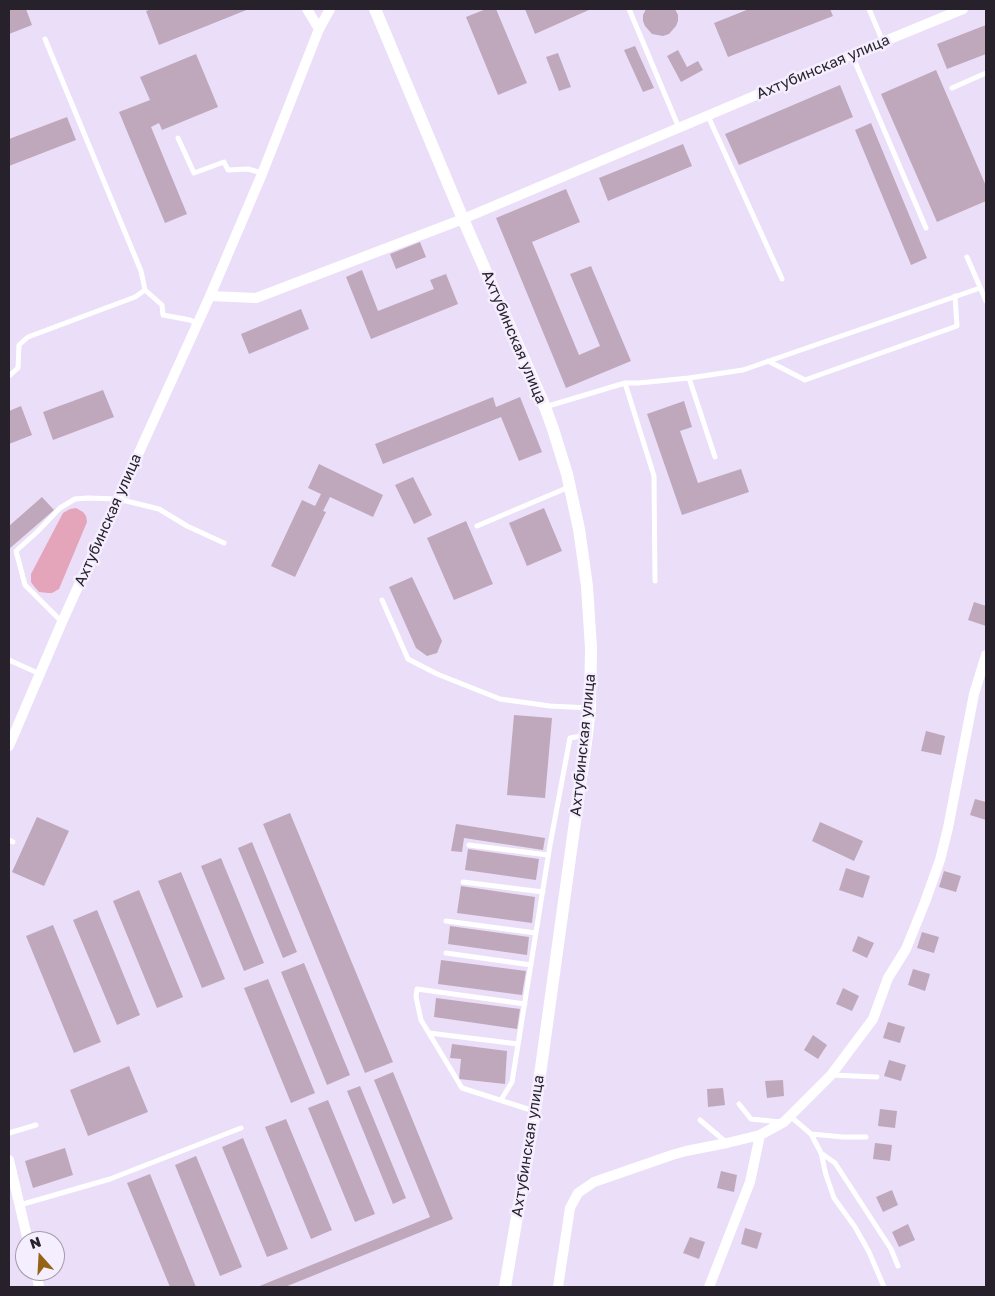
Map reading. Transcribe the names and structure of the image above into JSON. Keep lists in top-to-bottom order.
{
  "streets": {
    "street": ["Ахтубинская улица"]
  },
  "north": "top"
}
